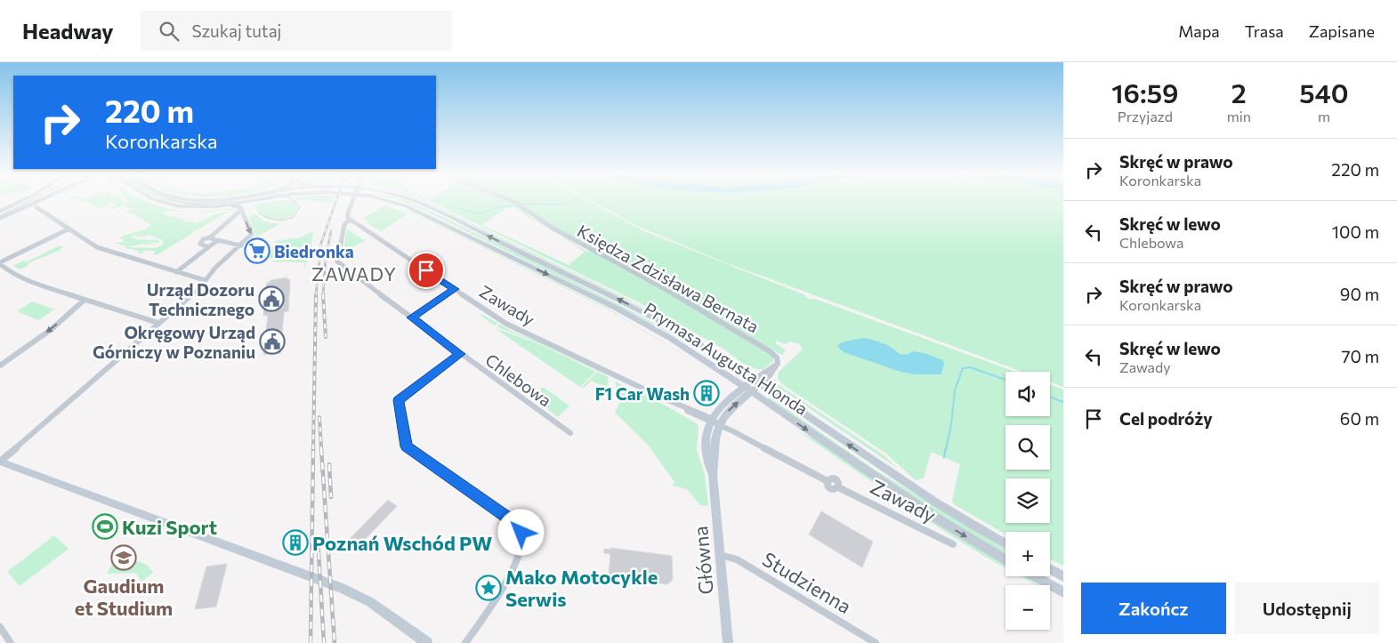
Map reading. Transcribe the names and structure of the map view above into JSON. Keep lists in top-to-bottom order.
{
  "streets": {
    "main road": ["Prymasa Augusta Hlonda", "Główna"],
    "street": [
      "Księdza Zdzisława Bernata",
      "Zawady",
      "Chlebowa",
      "Studzienna"
    ]
  },
  "crossings": [
    ["Księdza Zdzisława Bernata", "Prymasa Augusta Hlonda"],
    ["Księdza Zdzisława Bernata", "Główna"],
    ["Zawady", "Chlebowa"],
    ["Zawady", "Główna"],
    ["Prymasa Augusta Hlonda", "Główna"],
    ["Główna", "Studzienna"]
  ],
  "districts": ["ZAWADY"],
  "places": {
    "supermarket": ["Biedronka"],
    "public building": ["Urząd Dozoru Technicznego", "Okręgowy Urząd Górniczy w Poznaniu"],
    "building": ["F1 Car Wash", "Poznań Wschód PW"],
    "sports": ["Kuzi Sport"],
    "school or university": ["Gaudium et Studium"],
    "place": ["Mako Motocykle Serwis"]
  },
  "page": {
    "header": "Headway",
    "search": "Szukaj tutaj",
    "nav": ["Mapa", "Trasa", "Zapisane"],
    "eta": [
      "16:59",
      "Przyjazd",
      "2",
      "min",
      "540",
      "m"
    ],
    "turn": ["220 m", "Koronkarska"],
    "list": [
      {
        "name": "Skręć w prawo",
        "note": "Koronkarska",
        "value": "220 m"
      },
      {
        "name": "Skręć w lewo",
        "note": "Chlebowa",
        "value": "100 m"
      },
      {
        "name": "Skręć w prawo",
        "note": "Koronkarska",
        "value": "90 m"
      },
      {
        "name": "Skręć w lewo",
        "note": "Zawady",
        "value": "70 m"
      },
      {
        "name": "Cel podróży",
        "value": "60 m"
      }
    ],
    "map_buttons": ["+", "−"],
    "buttons": ["Zakończ", "Udostępnij"]
  }
}
